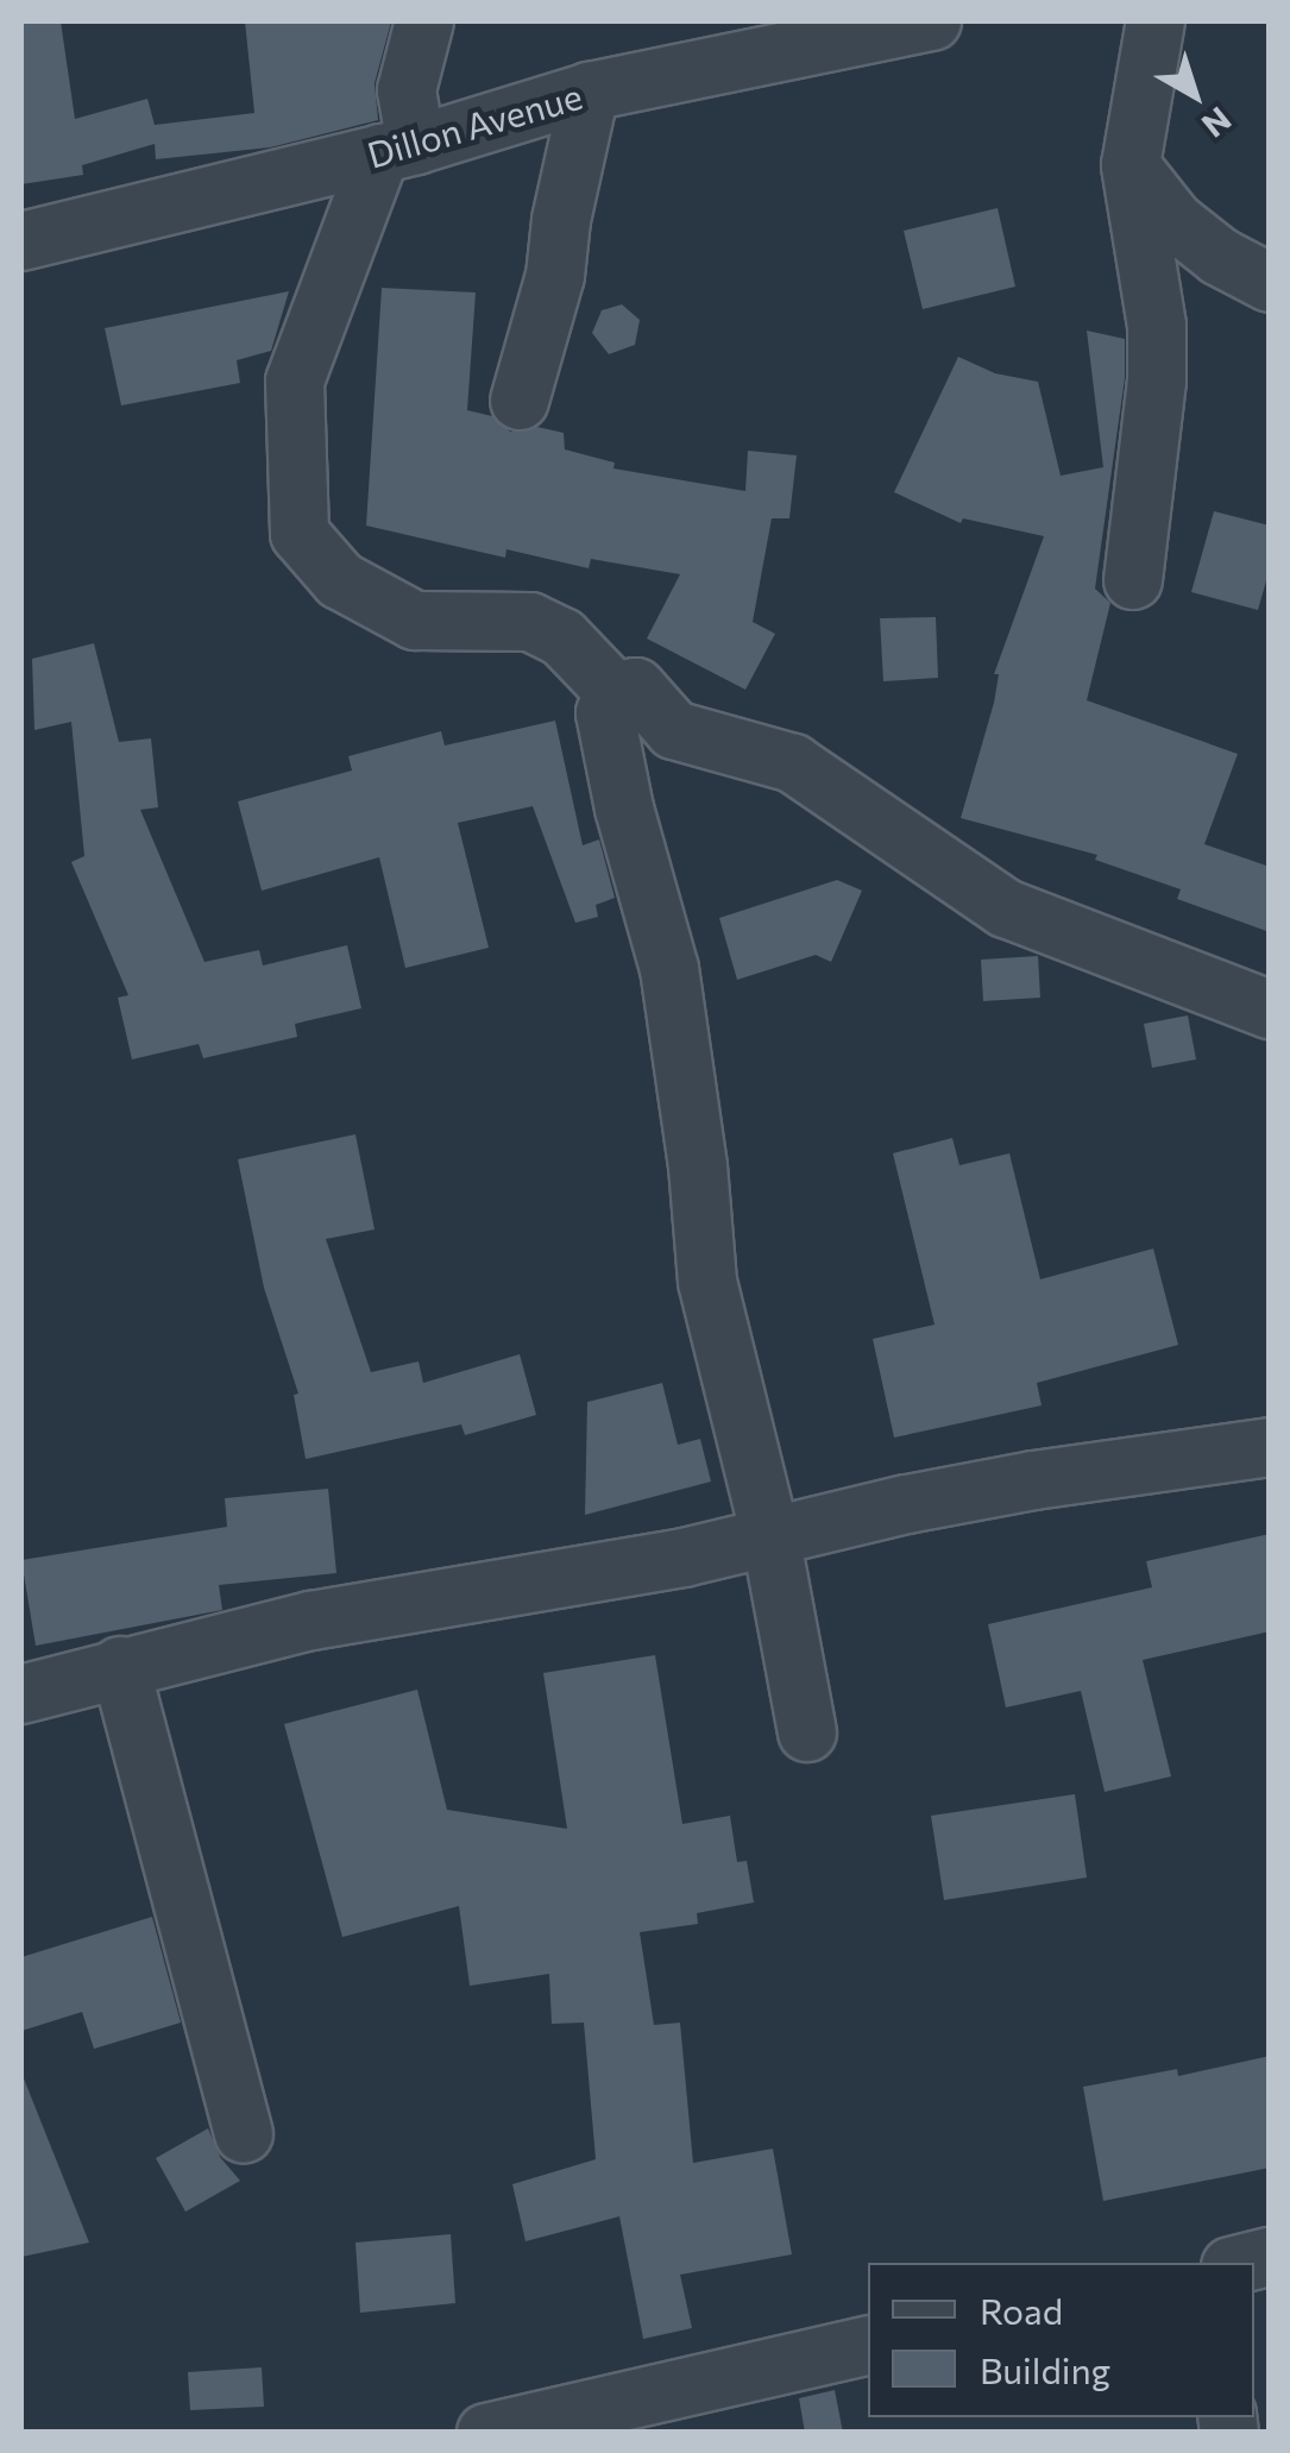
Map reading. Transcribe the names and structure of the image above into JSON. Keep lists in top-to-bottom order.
{
  "streets": {
    "street": ["Dillon Avenue"]
  },
  "legend": ["Road", "Building"],
  "north": "bottom right"
}
